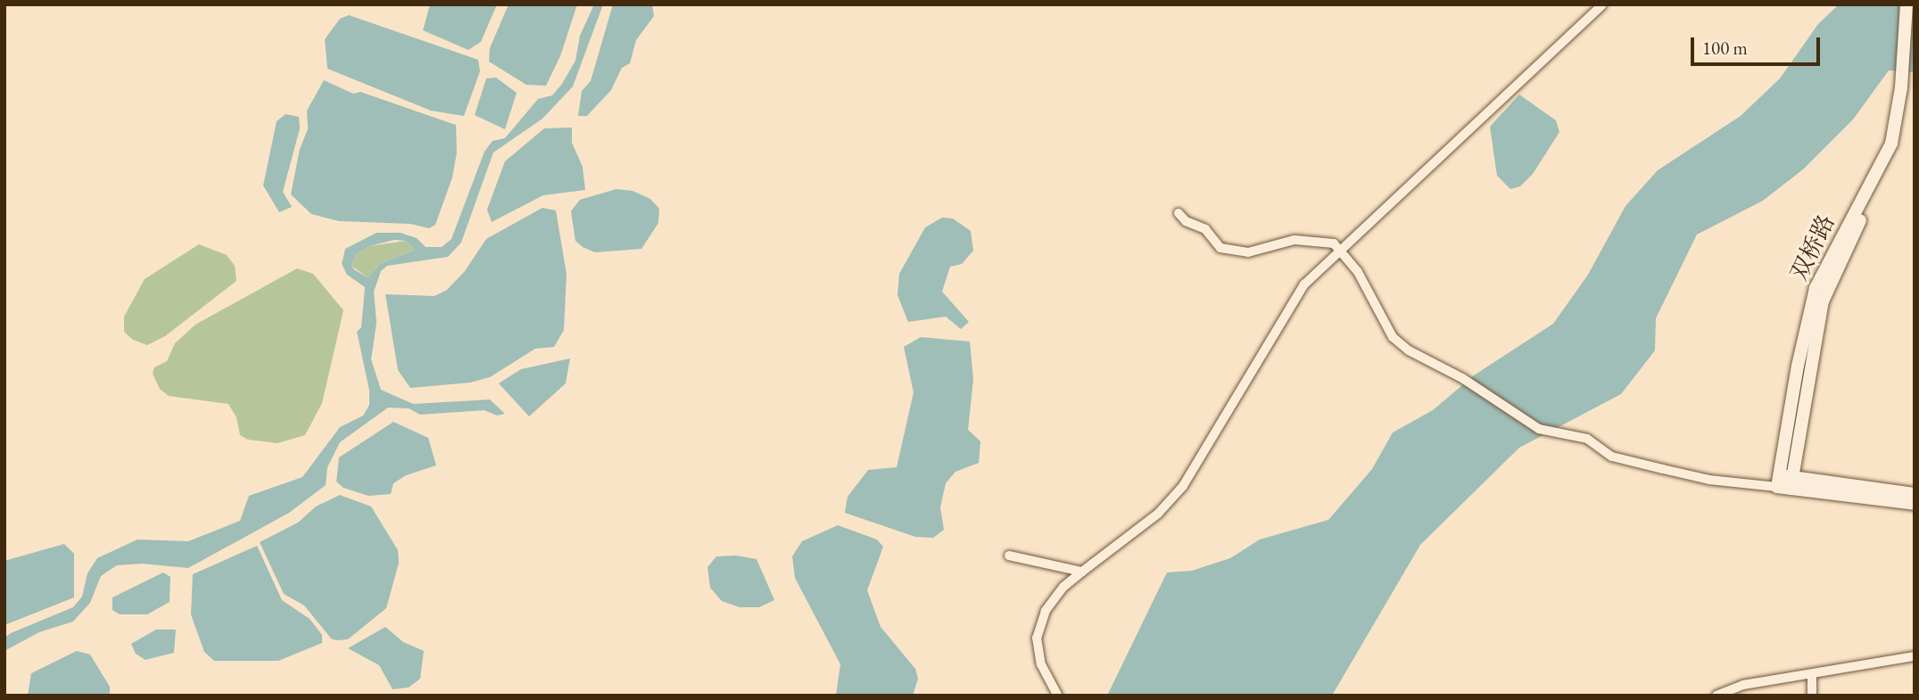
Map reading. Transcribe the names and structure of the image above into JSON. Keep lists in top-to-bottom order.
{
  "scale_bar": "100 m"
}
